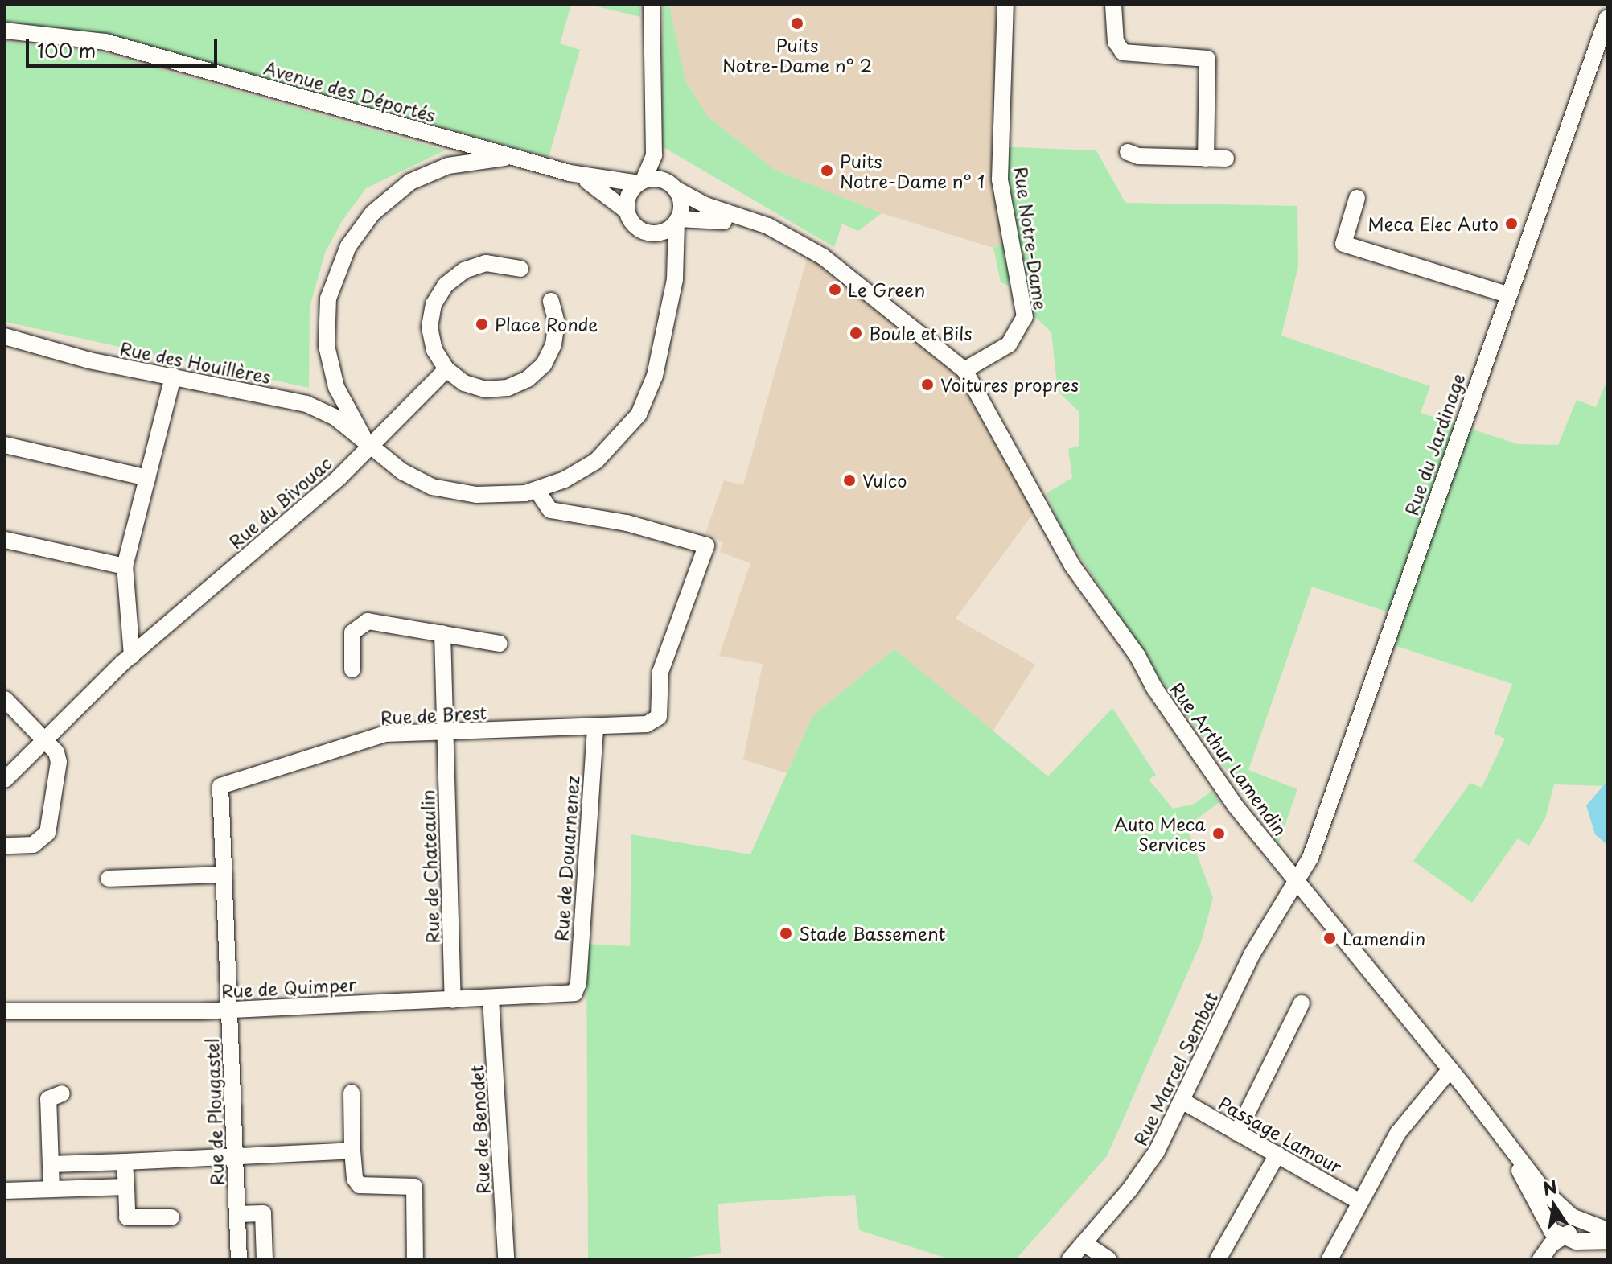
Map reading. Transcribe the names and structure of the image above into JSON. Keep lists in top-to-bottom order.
{
  "streets": {
    "street": [
      "Avenue des Déportés",
      "Rue Notre-Dame",
      "Rue des Houillères",
      "Rue du Jardinage",
      "Rue du Bivouac",
      "Rue de Brest",
      "Rue Arthur Lamendin",
      "Rue de Douarnenez",
      "Rue de Chateaulin",
      "Rue de Quimper",
      "Rue Marcel Sembat",
      "Rue de Plougastel",
      "Rue de Benodet",
      "Passage Lamour"
    ]
  },
  "crossings": [
    ["Avenue des Déportés", "Rue des Houillères"],
    ["Rue Notre-Dame", "Rue Arthur Lamendin"],
    ["Rue des Houillères", "Rue du Bivouac"],
    ["Rue des Houillères", "Rue de Brest"],
    ["Rue du Jardinage", "Rue Arthur Lamendin"],
    ["Rue du Jardinage", "Rue Marcel Sembat"],
    ["Rue de Brest", "Rue de Douarnenez"],
    ["Rue de Brest", "Rue de Chateaulin"],
    ["Rue de Brest", "Rue de Plougastel"],
    ["Rue Arthur Lamendin", "Rue Marcel Sembat"],
    ["Rue de Douarnenez", "Rue de Quimper"],
    ["Rue de Chateaulin", "Rue de Quimper"],
    ["Rue de Quimper", "Rue de Plougastel"],
    ["Rue de Quimper", "Rue de Benodet"],
    ["Rue Marcel Sembat", "Passage Lamour"]
  ],
  "places": [
    "Puits Notre-Dame n° 2",
    "Puits Notre-Dame n° 1",
    "Meca Elec Auto",
    "Le Green",
    "Place Ronde",
    "Boule et Bils",
    "Voitures propres",
    "Vulco",
    "Auto Meca Services",
    "Stade Bassement",
    "Lamendin"
  ],
  "scale_bar": "100 m",
  "north": "top"
}
